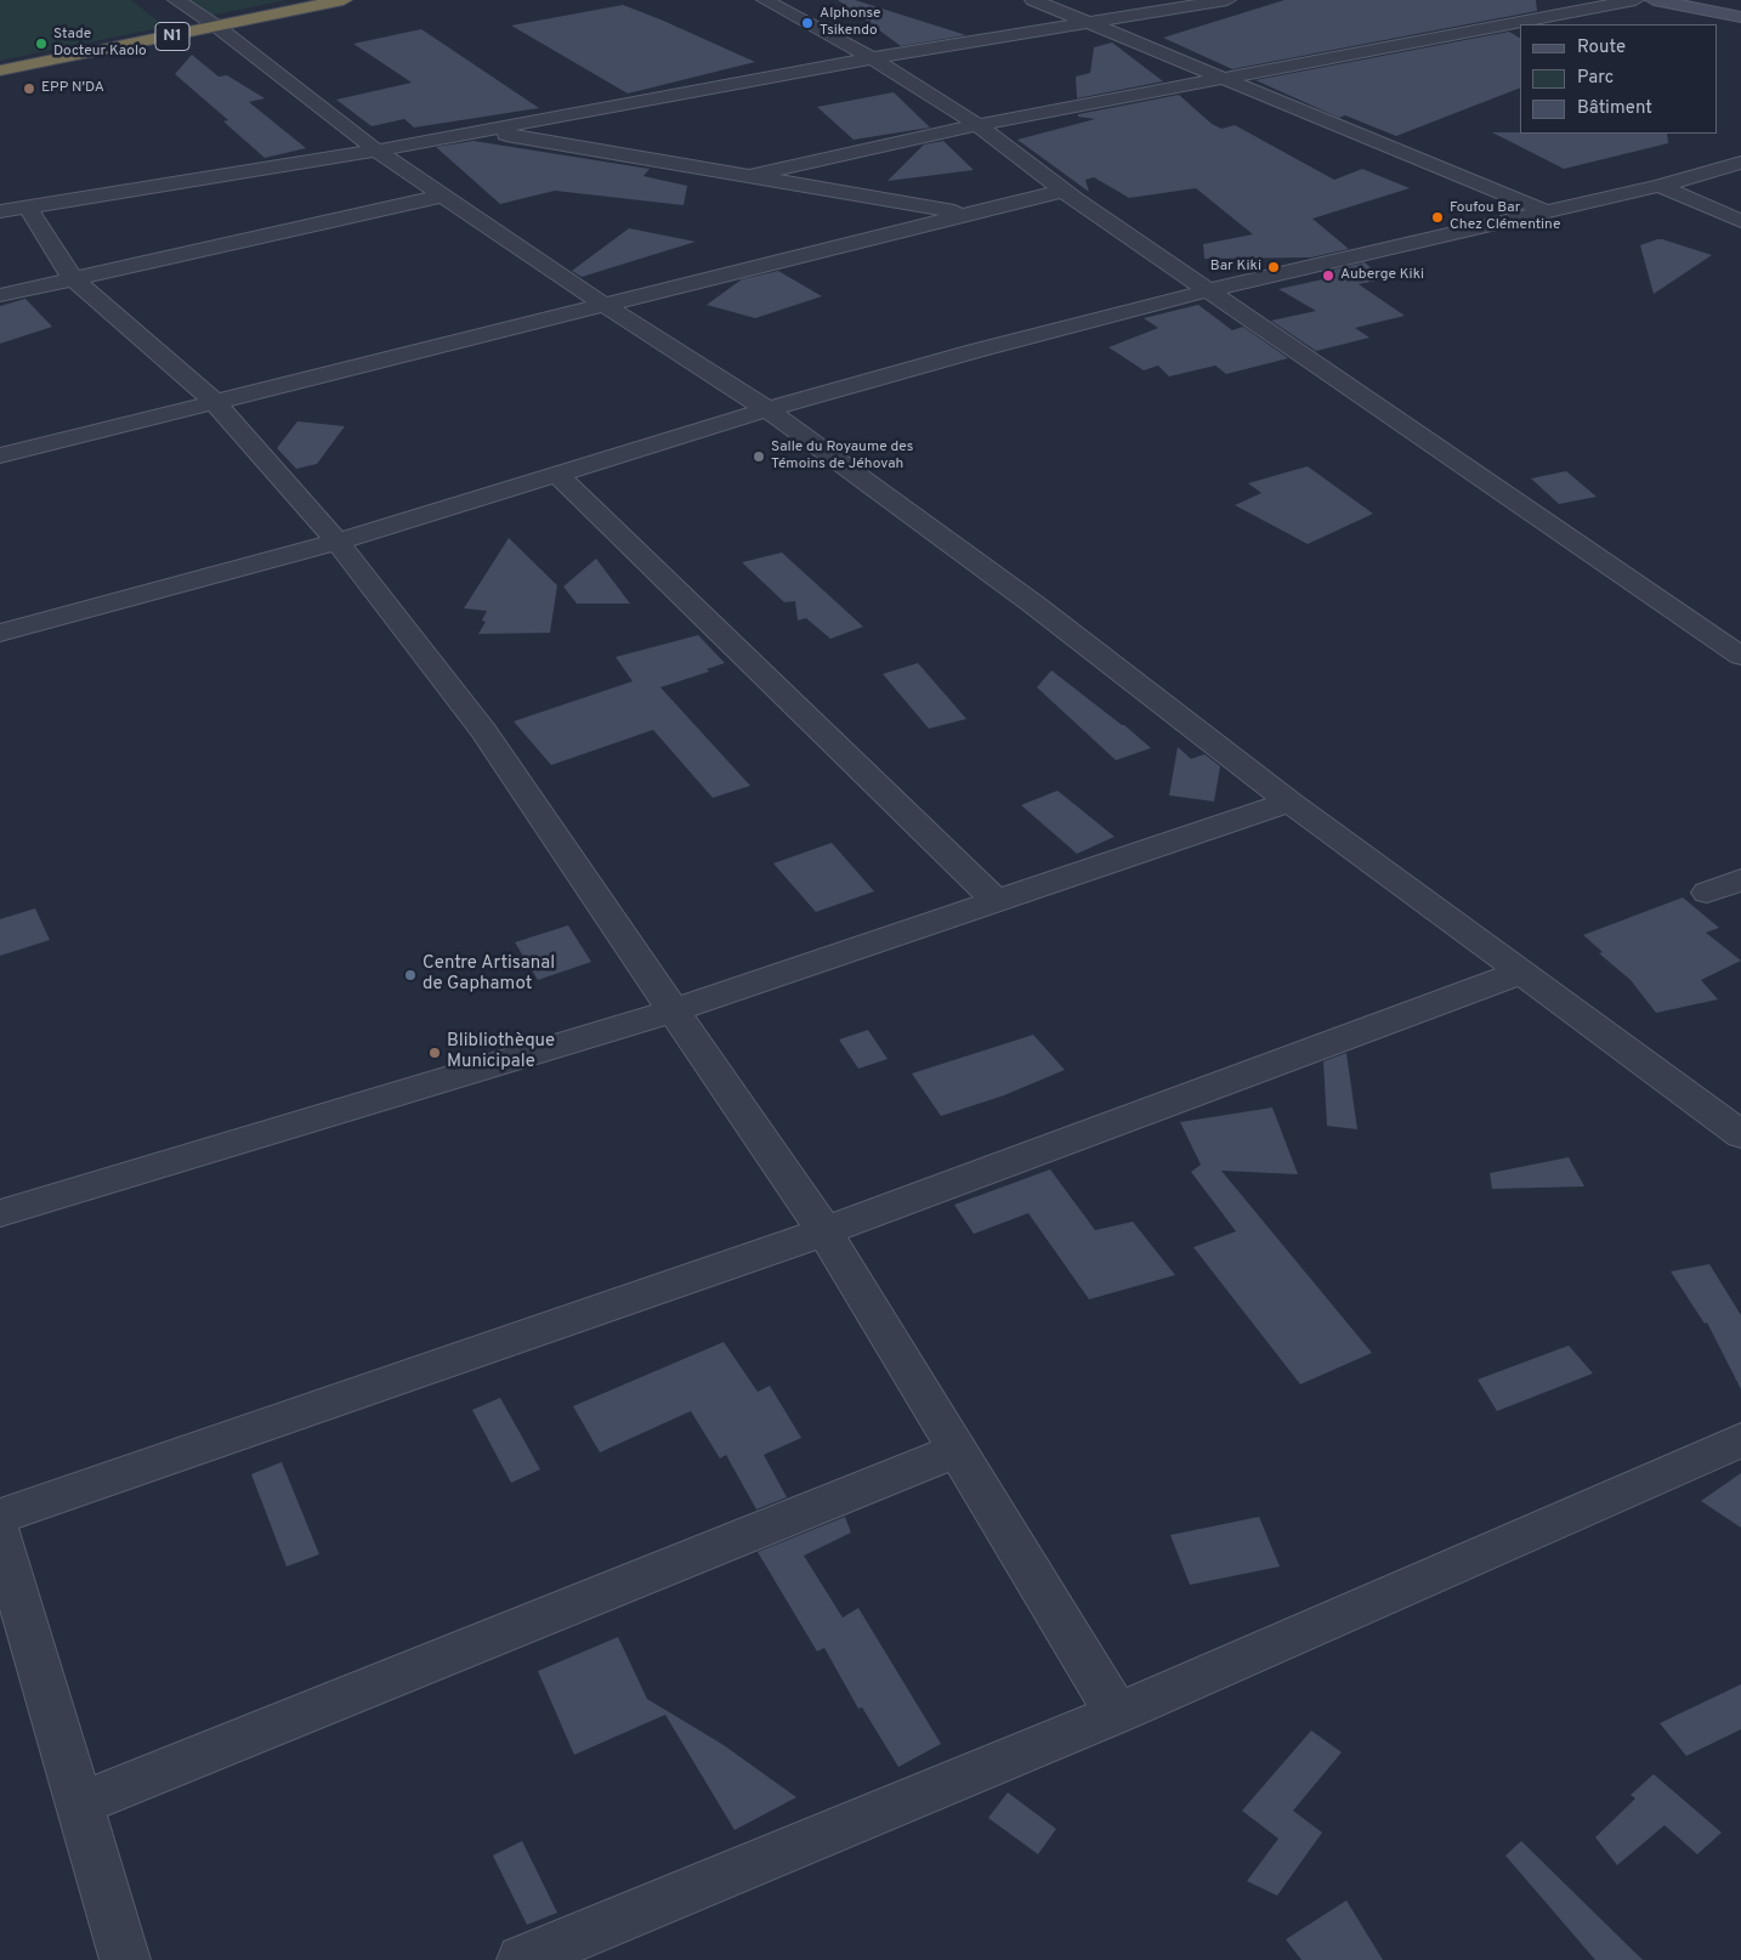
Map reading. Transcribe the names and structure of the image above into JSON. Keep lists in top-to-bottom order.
{
  "streets": {
    "highway": ["N1"]
  },
  "places": [
    "Alphonse Tsikendo",
    "Stade Docteur Kaolo",
    "EPP N'DA",
    "Foufou Bar Chez Clémentine",
    "Bar Kiki",
    "Auberge Kiki",
    "Salle du Royaume des Témoins de Jéhovah",
    "Centre Artisanal de Gaphamot",
    "Blibliothèque Municipale"
  ],
  "legend": ["Route", "Parc", "Bâtiment"]
}
